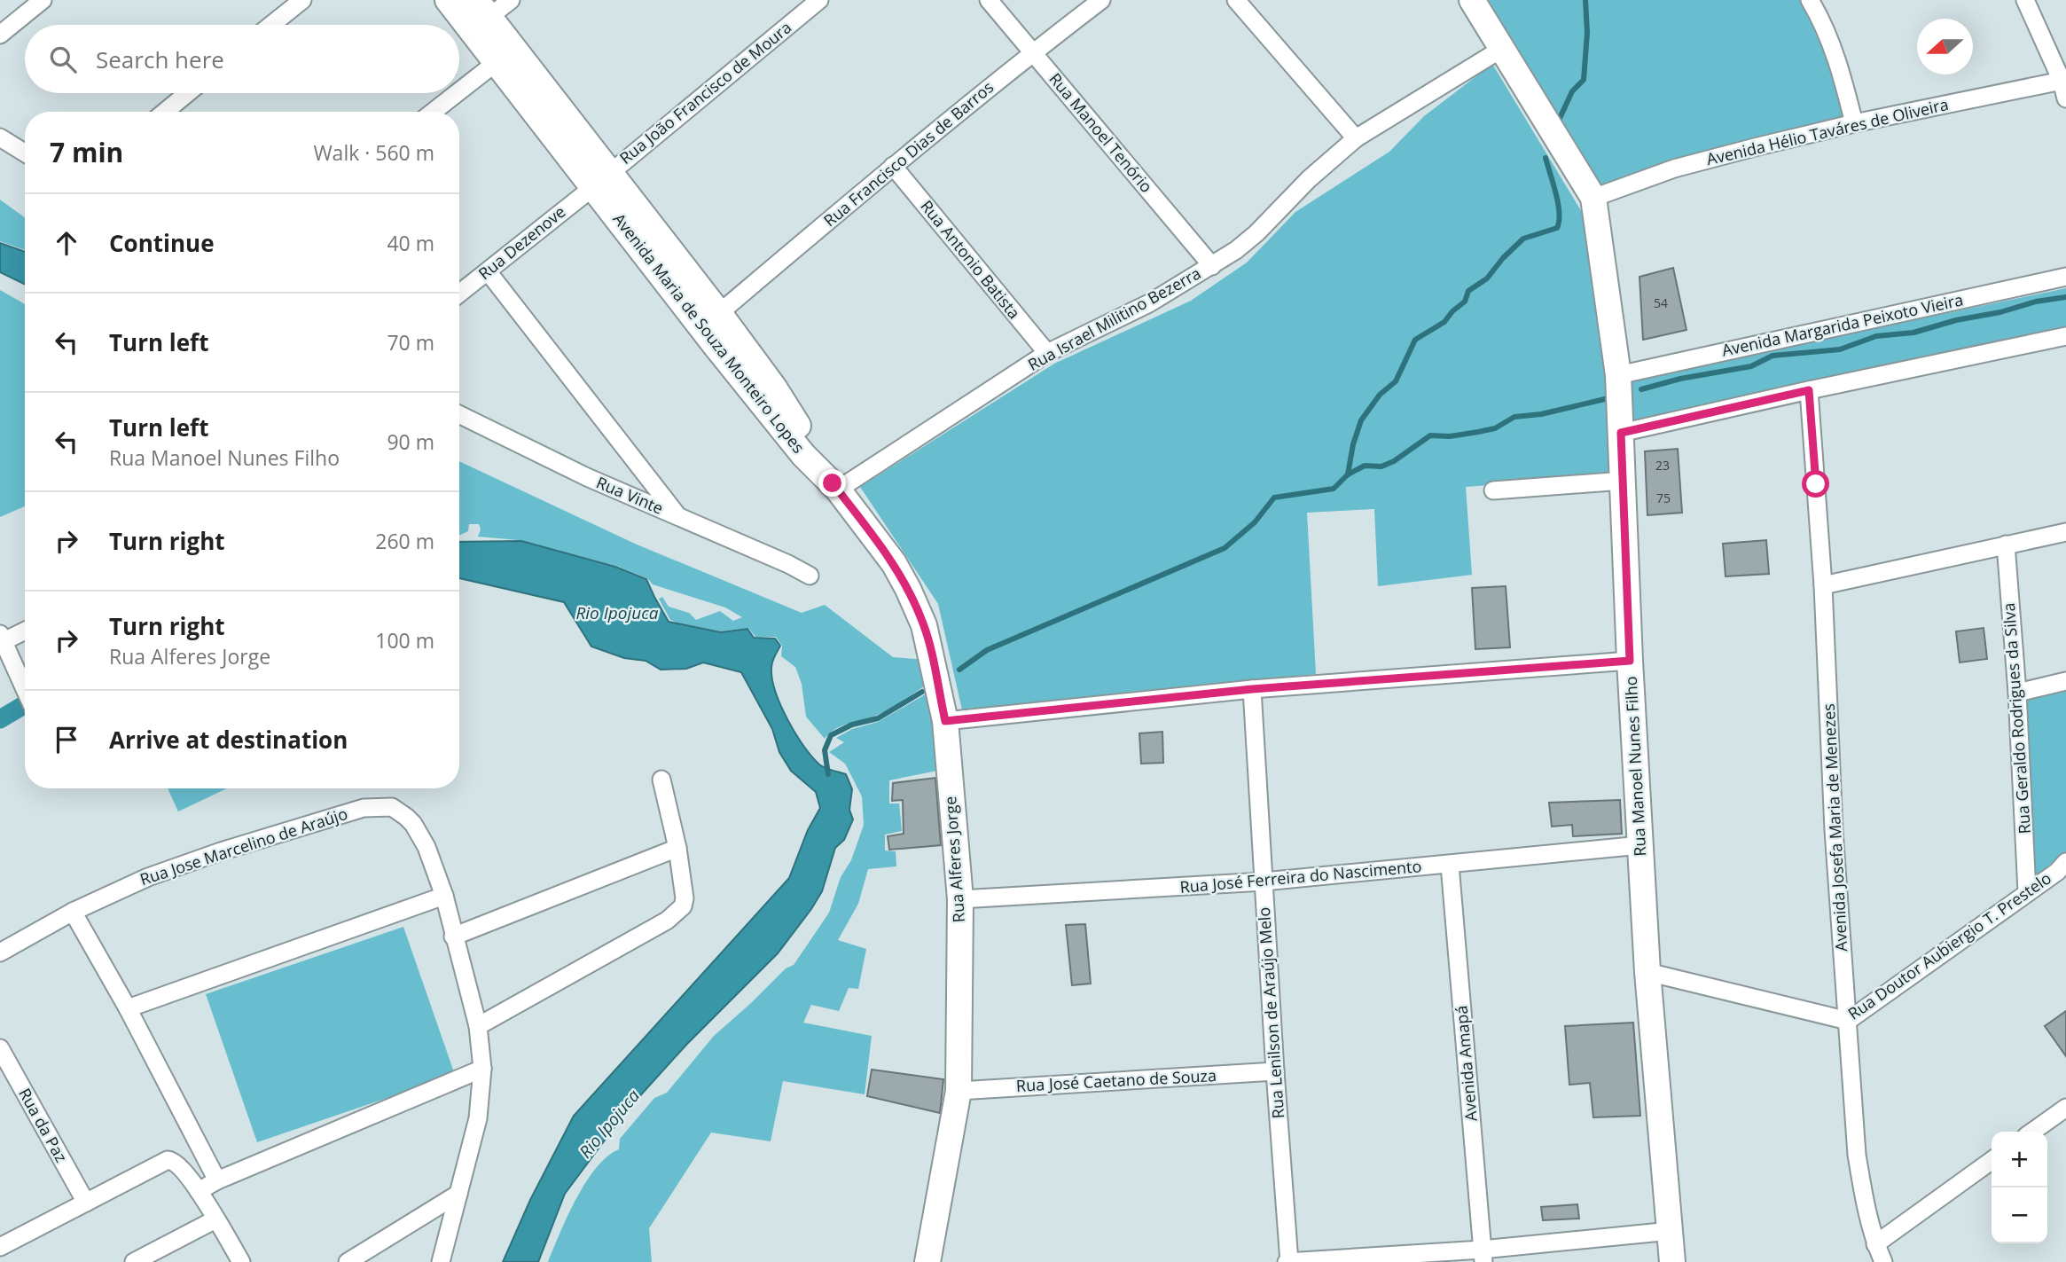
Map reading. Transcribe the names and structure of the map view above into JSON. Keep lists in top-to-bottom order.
{
  "streets": {
    "street": [
      "Rua João Francisco de Moura",
      "Avenida Hélio Taváres de Oliveira",
      "Rua Manoel Tenório",
      "Rua Francisco Dias de Barros",
      "Rua Dezenove",
      "Rua Antonio Batista",
      "Rua Israel Militino Bezerra",
      "Avenida Margarida Peixoto Vieira",
      "Avenida Maria de Souza Monteiro Lopes",
      "Rua Vinte",
      "Rua Geraldo Rodrigues da Silva",
      "Rua Manoel Nunes Filho",
      "Avenida Josefa Maria de Menezes",
      "Rua Jose Marcelino de Araújo",
      "Rua Alferes Jorge",
      "Rua José Ferreira do Nascimento",
      "Rua Doutor Aubiergio T. Prestelo",
      "Rua Lenilson de Araújo Melo",
      "Avenida Amapá",
      "Rua José Caetano de Souza",
      "Rua da Paz"
    ]
  },
  "crossings": [
    ["Rua João Francisco de Moura", "Rua Dezenove"],
    ["Rua João Francisco de Moura", "Avenida Maria de Souza Monteiro Lopes"],
    ["Avenida Hélio Taváres de Oliveira", "Rua Manoel Nunes Filho"],
    ["Rua Manoel Tenório", "Rua Francisco Dias de Barros"],
    ["Rua Manoel Tenório", "Rua Israel Militino Bezerra"],
    ["Rua Francisco Dias de Barros", "Rua Antonio Batista"],
    ["Rua Francisco Dias de Barros", "Avenida Maria de Souza Monteiro Lopes"],
    ["Rua Dezenove", "Avenida Maria de Souza Monteiro Lopes"],
    ["Rua Antonio Batista", "Rua Israel Militino Bezerra"],
    ["Rua Israel Militino Bezerra", "Avenida Maria de Souza Monteiro Lopes"],
    ["Rua Israel Militino Bezerra", "Rua Alferes Jorge"],
    ["Avenida Margarida Peixoto Vieira", "Rua Manoel Nunes Filho"],
    ["Avenida Maria de Souza Monteiro Lopes", "Rua Alferes Jorge"],
    ["Rua Geraldo Rodrigues da Silva", "Rua Doutor Aubiergio T. Prestelo"],
    ["Rua Manoel Nunes Filho", "Rua José Ferreira do Nascimento"],
    ["Rua Manoel Nunes Filho", "Rua Doutor Aubiergio T. Prestelo"],
    ["Avenida Josefa Maria de Menezes", "Rua Doutor Aubiergio T. Prestelo"],
    ["Rua Alferes Jorge", "Rua José Ferreira do Nascimento"],
    ["Rua Alferes Jorge", "Rua José Caetano de Souza"],
    ["Rua José Ferreira do Nascimento", "Rua Lenilson de Araújo Melo"],
    ["Rua José Ferreira do Nascimento", "Avenida Amapá"],
    ["Rua Lenilson de Araújo Melo", "Rua José Caetano de Souza"]
  ],
  "water": ["Rio Ipojuca"],
  "house_numbers": ["54", "23", "75"],
  "north": "left",
  "page": {
    "search": "Search here",
    "heading": ["7 min", "Walk · 560 m"],
    "list": [
      ["Continue", "40 m"],
      ["Turn left", "70 m"],
      ["Turn left", "Rua Manoel Nunes Filho", "90 m"],
      ["Turn right", "260 m"],
      ["Turn right", "Rua Alferes Jorge", "100 m"],
      "Arrive at destination"
    ],
    "map_buttons": ["+", "−"]
  }
}
